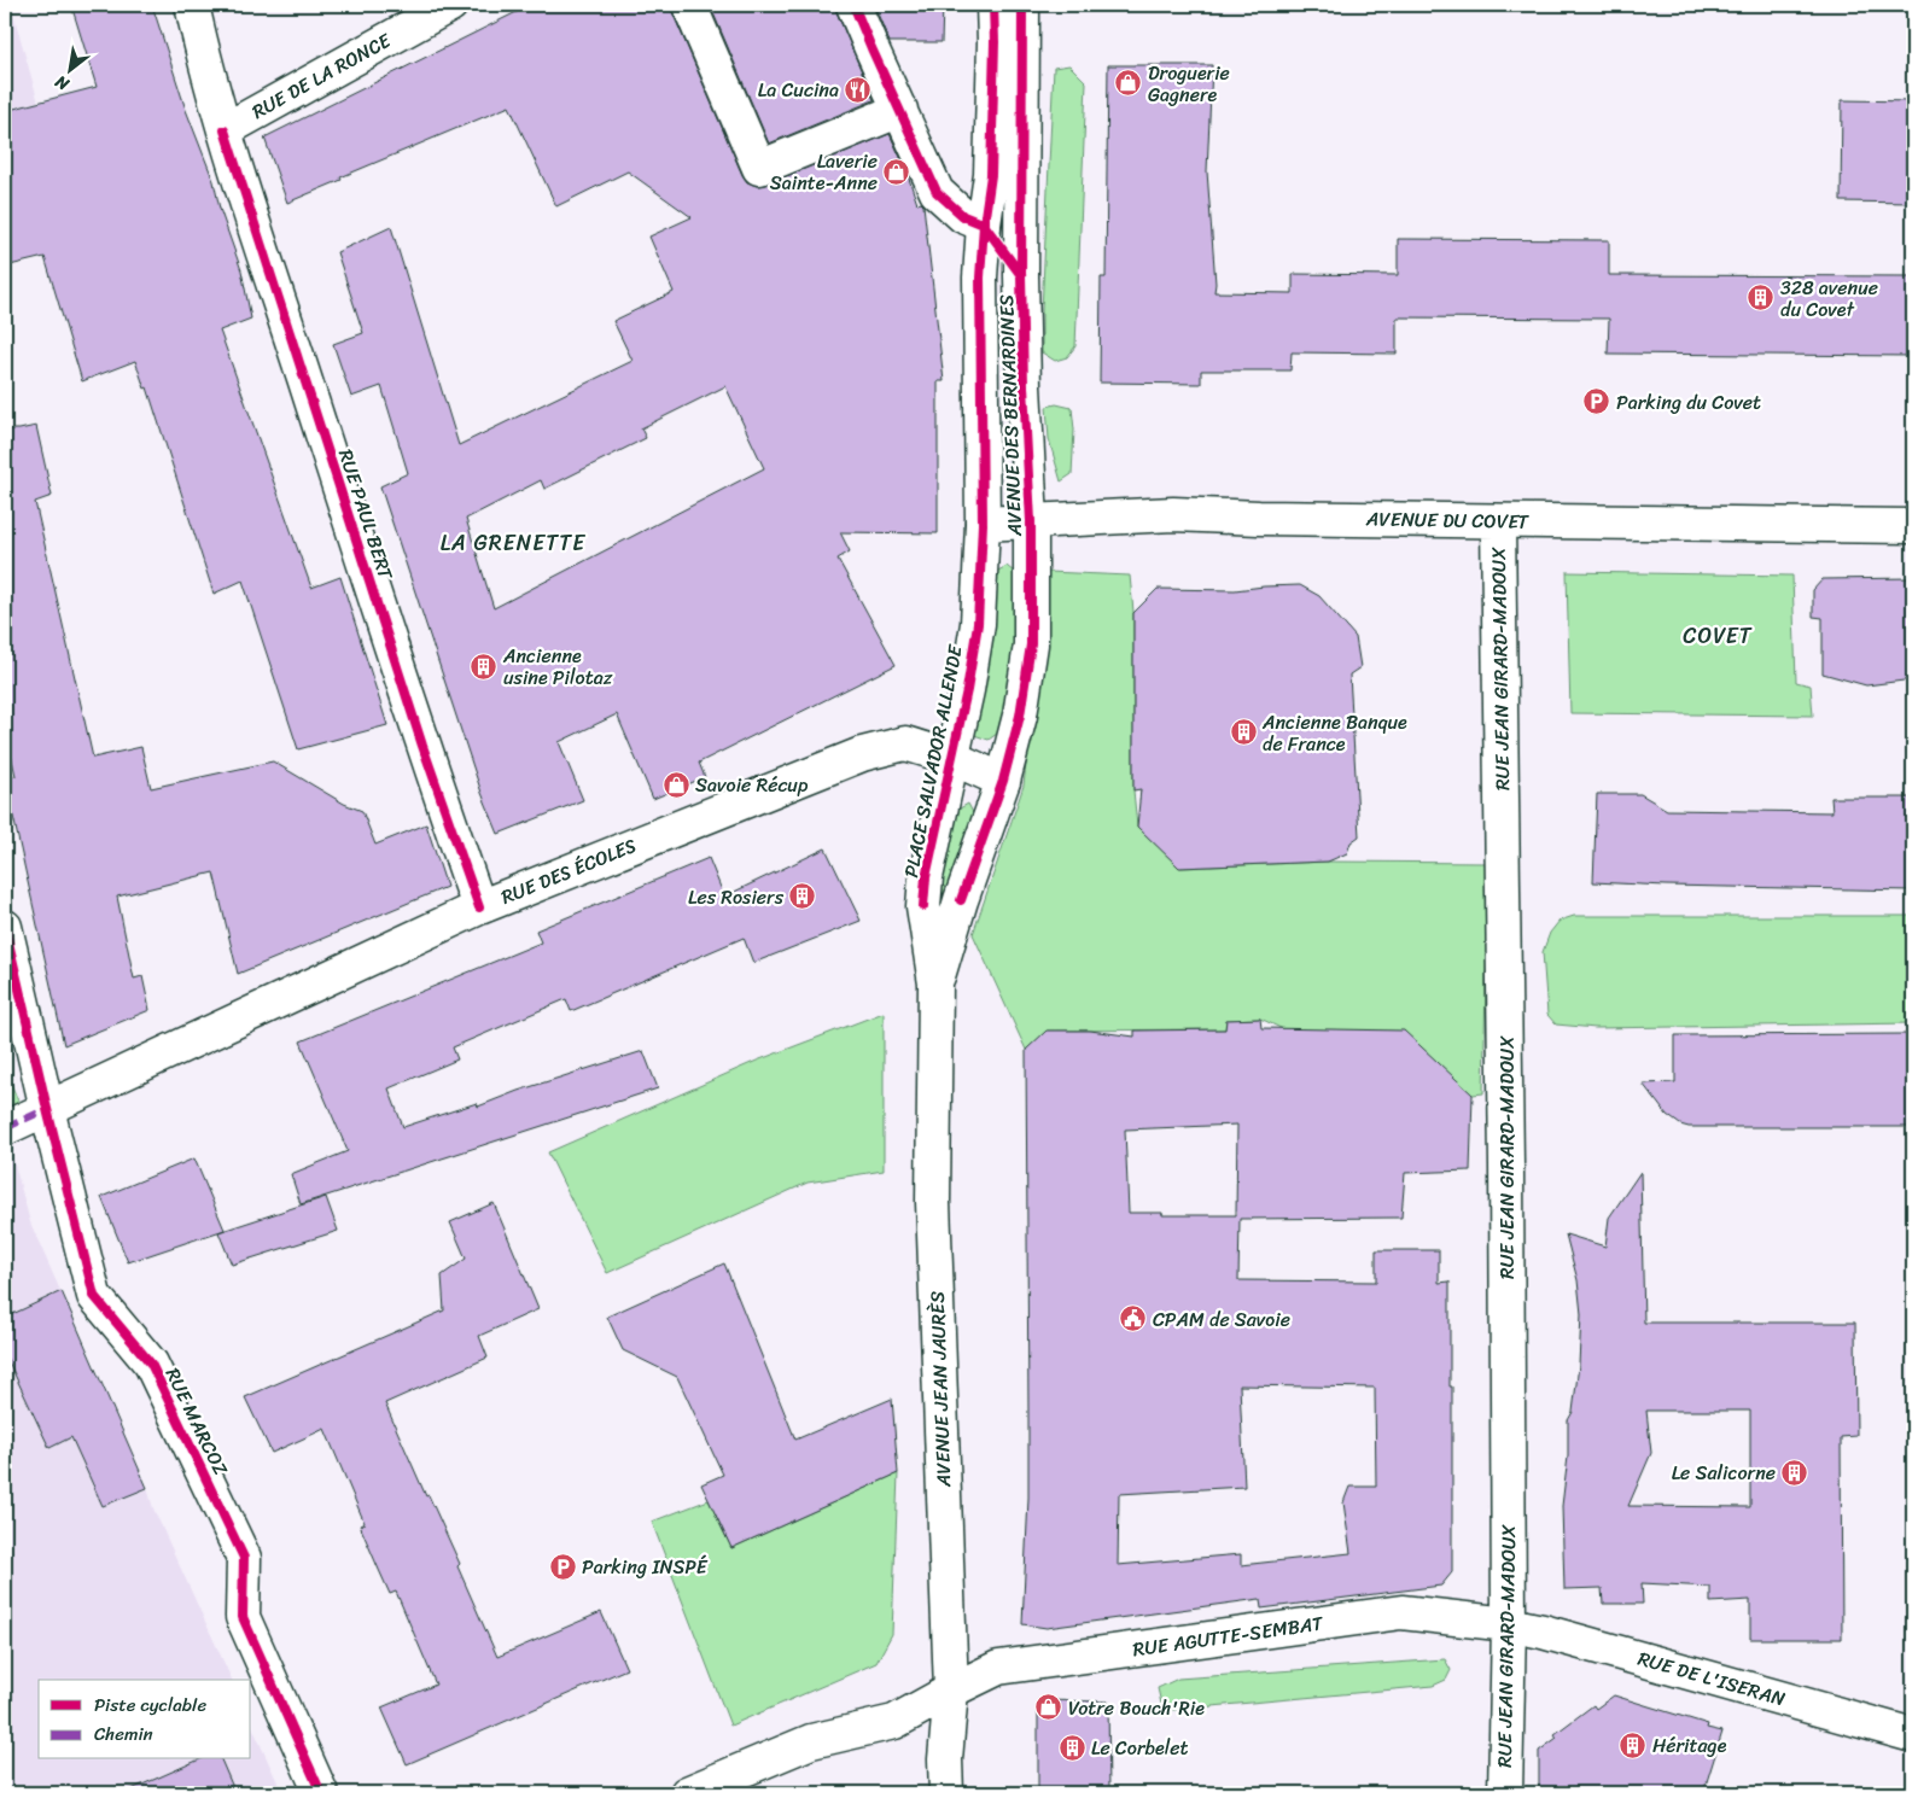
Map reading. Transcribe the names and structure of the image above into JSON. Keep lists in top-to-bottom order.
{
  "streets": {
    "street": [
      "RUE DE LA RONCE",
      "AVENUE DES BERNARDINES",
      "RUE PAUL BERT",
      "AVENUE DU COVET",
      "RUE JEAN GIRARD-MADOUX",
      "PLACE SALVADOR ALLENDE",
      "RUE DES ÉCOLES",
      "AVENUE JEAN JAURÈS",
      "RUE MARCOZ",
      "RUE AGUTTE-SEMBAT",
      "RUE DE L'ISERAN"
    ]
  },
  "crossings": [
    ["RUE DE LA RONCE", "RUE PAUL BERT"],
    ["AVENUE DES BERNARDINES", "AVENUE DU COVET"],
    ["AVENUE DES BERNARDINES", "PLACE SALVADOR ALLENDE"],
    ["AVENUE DES BERNARDINES", "RUE DES ÉCOLES"],
    ["RUE PAUL BERT", "RUE DES ÉCOLES"],
    ["AVENUE DU COVET", "RUE JEAN GIRARD-MADOUX"],
    ["RUE JEAN GIRARD-MADOUX", "RUE AGUTTE-SEMBAT"],
    ["RUE JEAN GIRARD-MADOUX", "RUE DE L'ISERAN"],
    ["PLACE SALVADOR ALLENDE", "RUE DES ÉCOLES"],
    ["PLACE SALVADOR ALLENDE", "AVENUE JEAN JAURÈS"],
    ["RUE DES ÉCOLES", "RUE MARCOZ"],
    ["AVENUE JEAN JAURÈS", "RUE AGUTTE-SEMBAT"],
    ["RUE AGUTTE-SEMBAT", "RUE DE L'ISERAN"]
  ],
  "districts": ["LA GRENETTE", "COVET"],
  "places": {
    "shop": [
      "Droguerie Gagnere",
      "Laverie Sainte-Anne",
      "Savoie Récup",
      "Votre Bouch'Rie"
    ],
    "restaurant": ["La Cucina"],
    "building": [
      "328 avenue du Covet",
      "Ancienne usine Pilotaz",
      "Ancienne Banque de France",
      "Les Rosiers",
      "Le Salicorne",
      "Héritage",
      "Le Corbelet"
    ],
    "parking": ["Parking du Covet", "Parking INSPÉ"],
    "public building": ["CPAM de Savoie"]
  },
  "legend": ["Piste cyclable", "Chemin"],
  "north": "bottom left"
}
